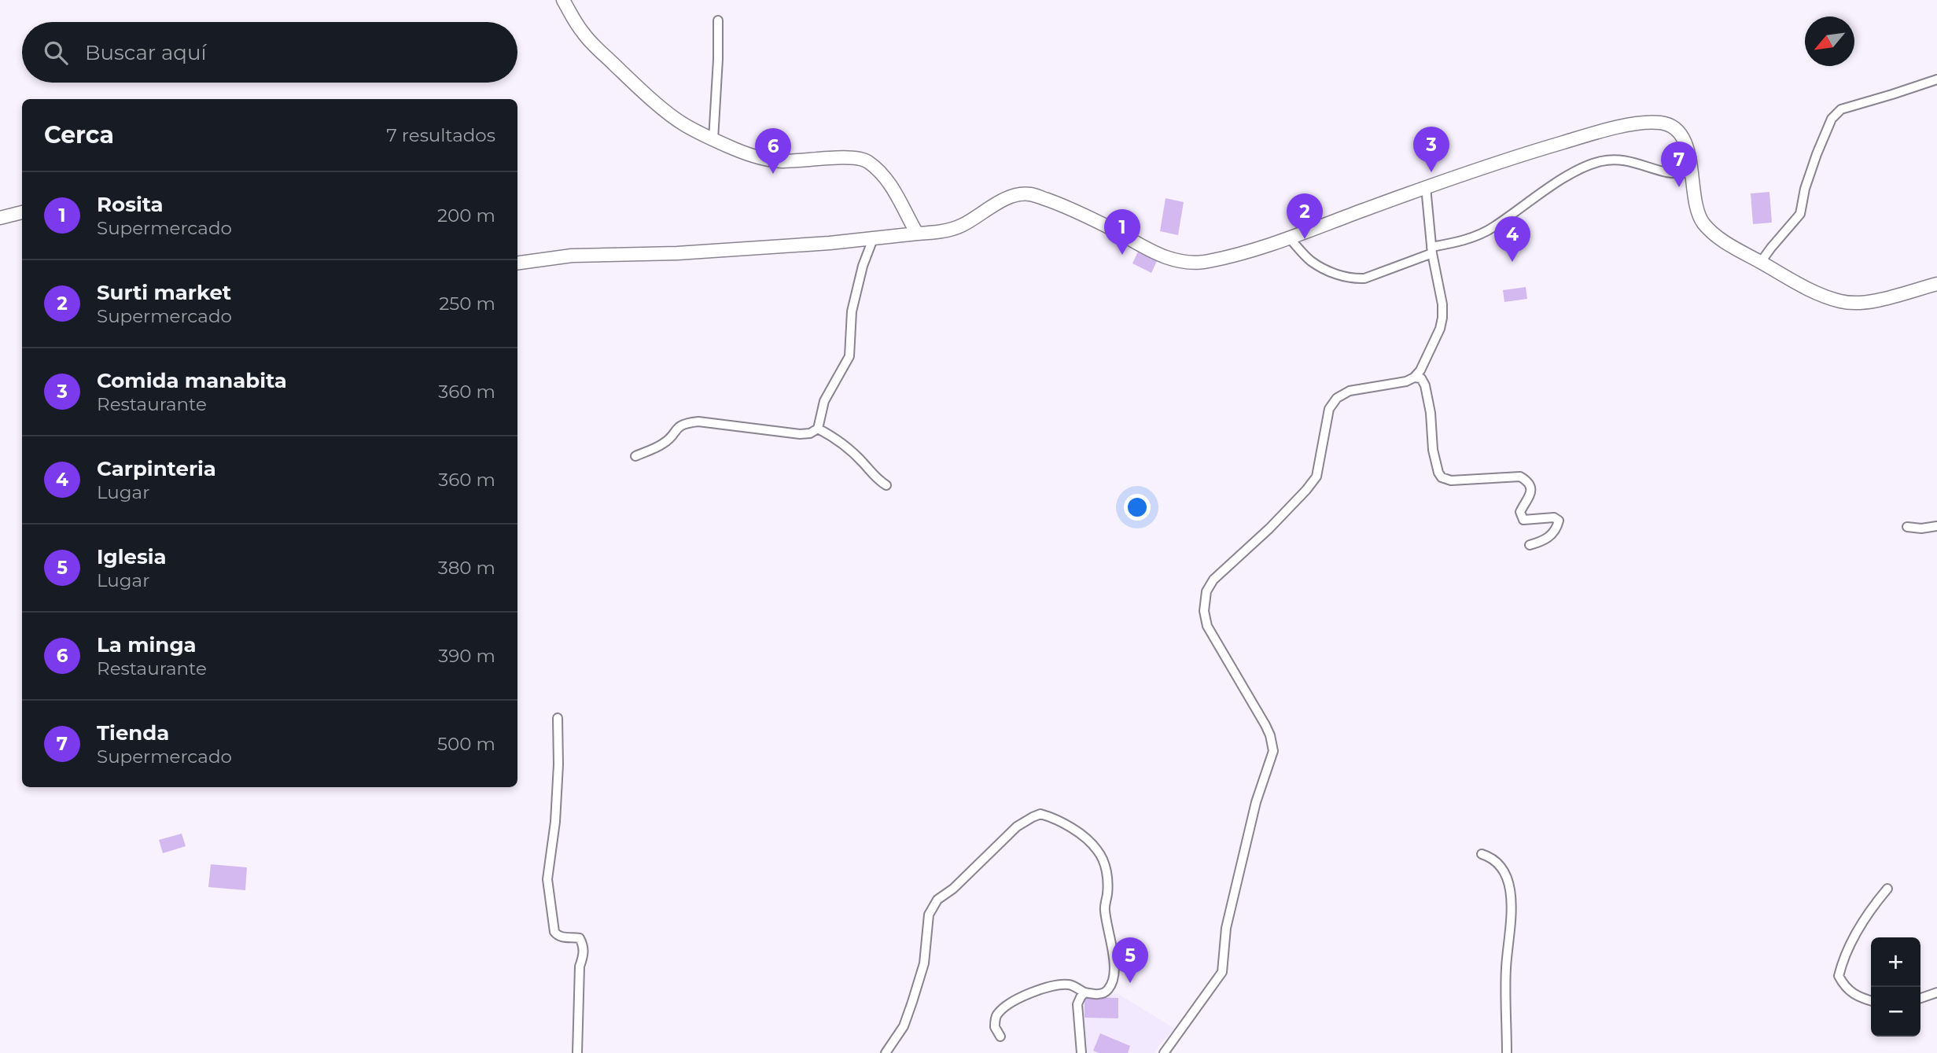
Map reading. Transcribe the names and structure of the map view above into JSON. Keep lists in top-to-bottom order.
{
  "north": "bottom left",
  "page": {
    "search": "Buscar aquí",
    "heading": ["Cerca", "7 resultados"],
    "pins": [
      "3",
      "6",
      "7",
      "2",
      "1",
      "4",
      "5"
    ],
    "list": [
      {
        "mark": "1",
        "name": "Rosita",
        "note": "Supermercado",
        "value": "200 m"
      },
      {
        "mark": "2",
        "name": "Surti market",
        "note": "Supermercado",
        "value": "250 m"
      },
      {
        "mark": "3",
        "name": "Comida manabita",
        "note": "Restaurante",
        "value": "360 m"
      },
      {
        "mark": "4",
        "name": "Carpinteria",
        "note": "Lugar",
        "value": "360 m"
      },
      {
        "mark": "5",
        "name": "Iglesia",
        "note": "Lugar",
        "value": "380 m"
      },
      {
        "mark": "6",
        "name": "La minga",
        "note": "Restaurante",
        "value": "390 m"
      },
      {
        "mark": "7",
        "name": "Tienda",
        "note": "Supermercado",
        "value": "500 m"
      }
    ],
    "map_buttons": ["+", "−"]
  }
}
